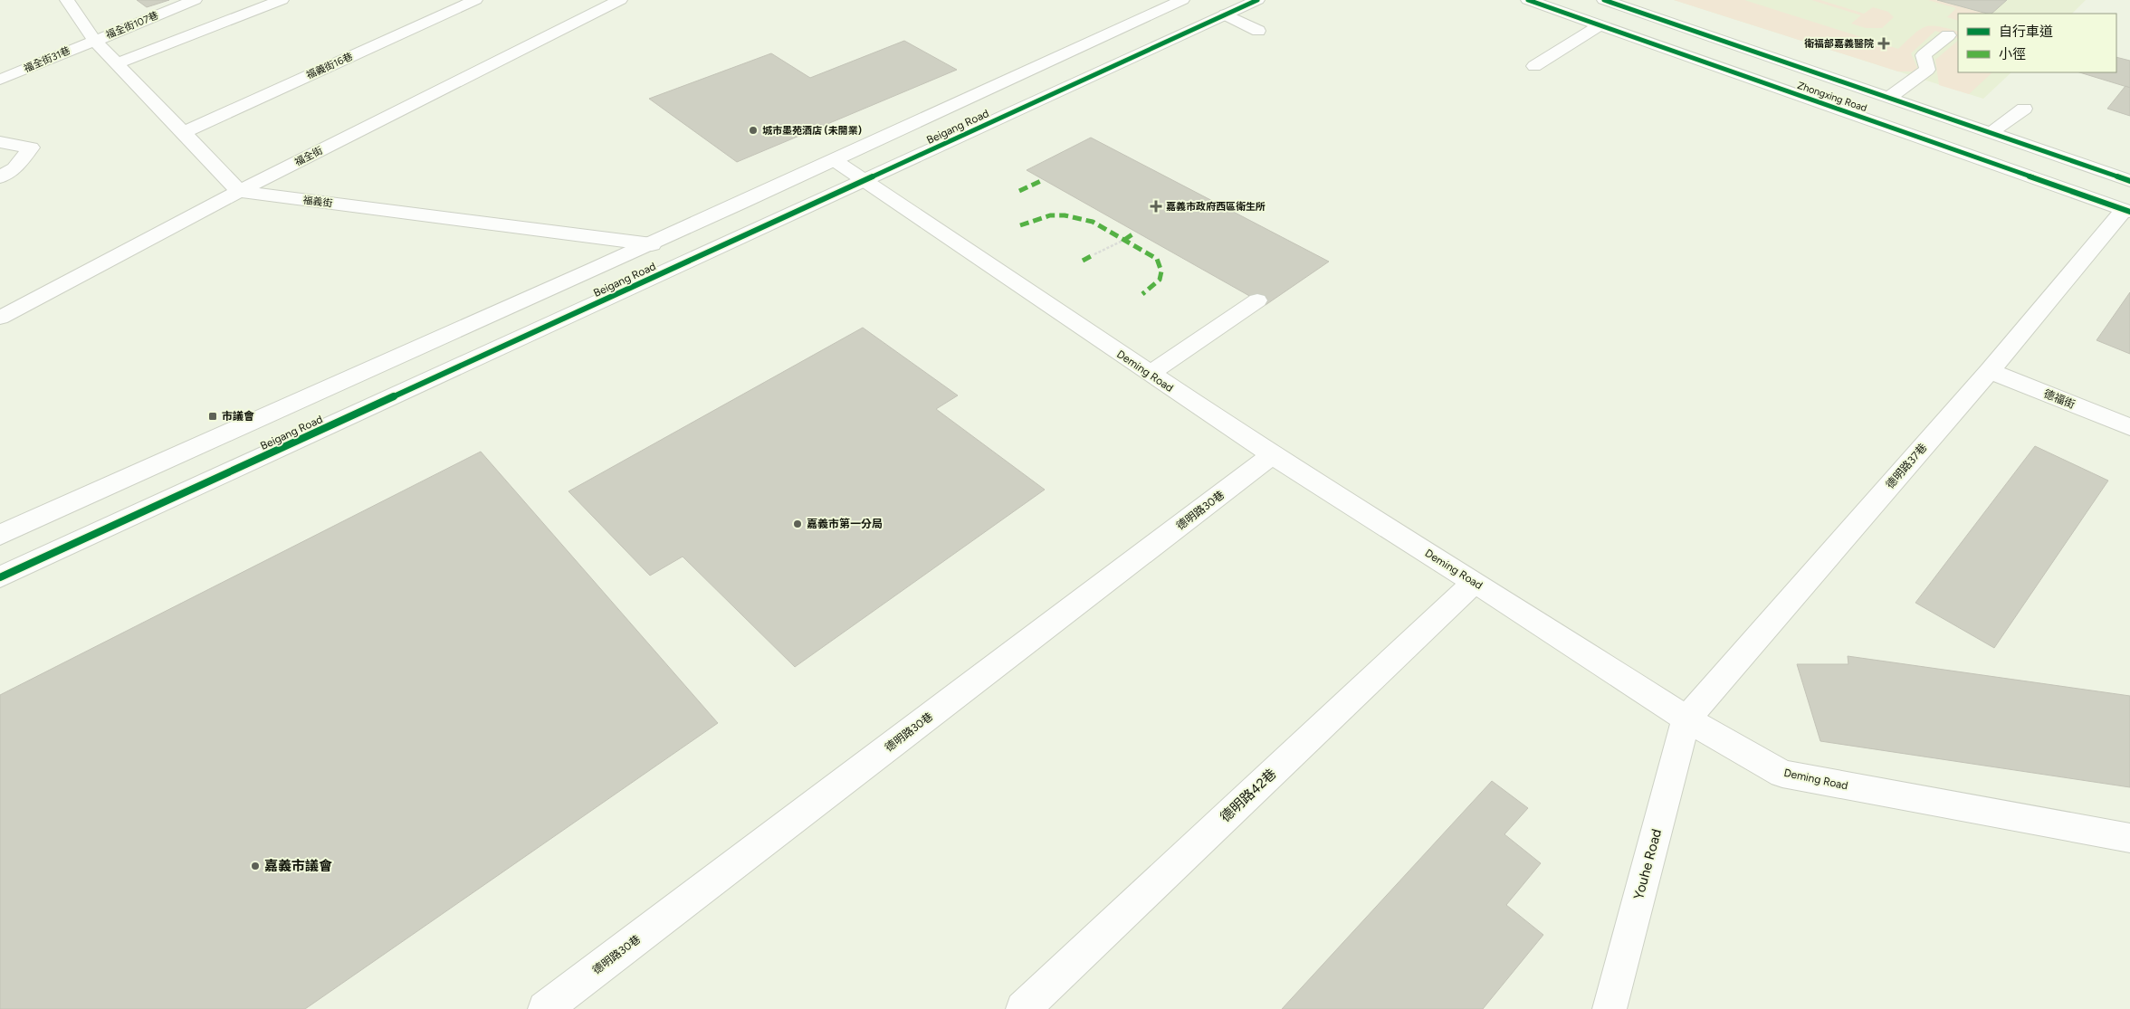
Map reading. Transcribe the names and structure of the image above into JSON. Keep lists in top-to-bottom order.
{
  "streets": {
    "street": [
      "福全街107巷",
      "福全街31巷",
      "福義街16巷",
      "Zhongxing Road",
      "Beigang Road",
      "福全街",
      "福義街",
      "Deming Road",
      "德福街",
      "德明路37巷",
      "德明路30巷",
      "德明路42巷",
      "Youhe Road"
    ]
  },
  "crossings": [
    ["福全街107巷", "福全街31巷"],
    ["Zhongxing Road", "德明路37巷"],
    ["Beigang Road", "福義街"],
    ["Beigang Road", "Deming Road"],
    ["福全街", "福義街"],
    ["Deming Road", "德明路37巷"],
    ["Deming Road", "德明路30巷"],
    ["Deming Road", "德明路42巷"],
    ["Deming Road", "Youhe Road"],
    ["德福街", "德明路37巷"],
    ["德明路37巷", "Youhe Road"]
  ],
  "places": {
    "health": ["衛福部嘉義醫院", "嘉義市政府西區衛生所"],
    "other": ["城市墨苑酒店 (未開業)", "嘉義市第一分局", "嘉義市議會"],
    "transit": ["市議會"]
  },
  "legend": ["自行車道", "小徑"]
}
